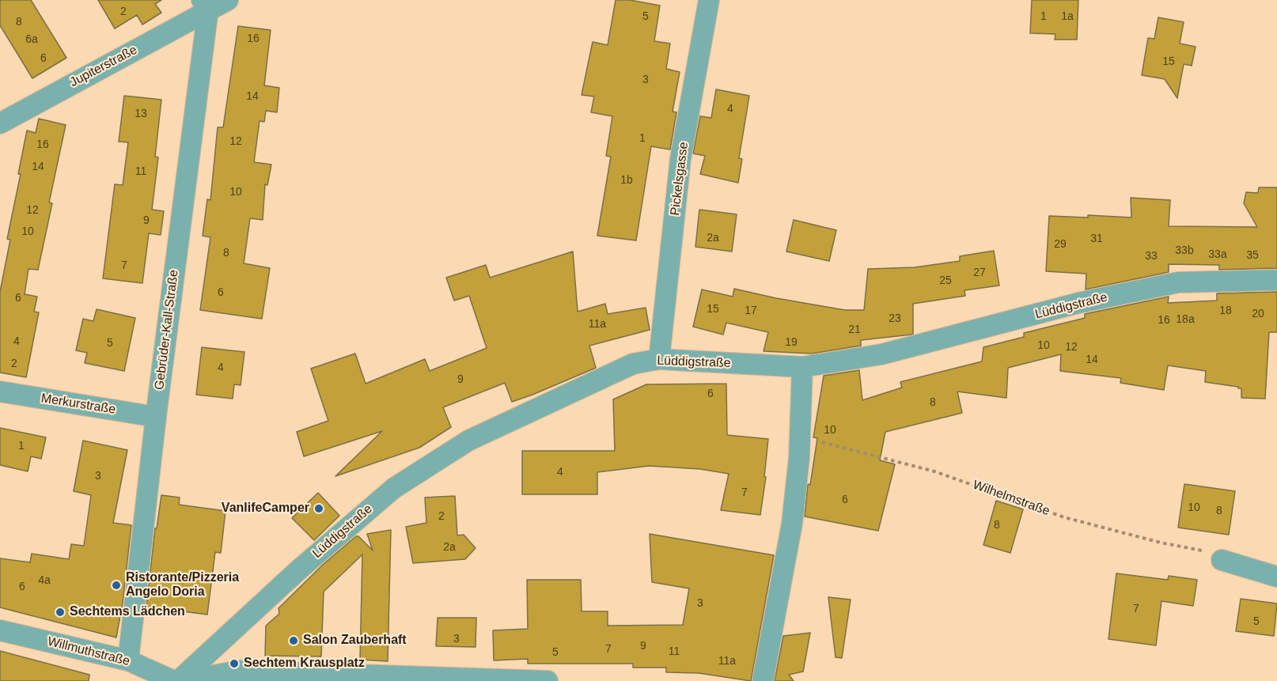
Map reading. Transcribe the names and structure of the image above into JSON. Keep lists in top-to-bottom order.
{
  "streets": {
    "street": [
      "Jupiterstraße",
      "Pickelsgasse",
      "Lüddigstraße",
      "Gebrüder-Kall-Straße",
      "Merkurstraße",
      "Willmuthstraße"
    ],
    "path": ["Wilhelmstraße"]
  },
  "crossings": [
    ["Jupiterstraße", "Gebrüder-Kall-Straße"],
    ["Pickelsgasse", "Lüddigstraße"],
    ["Gebrüder-Kall-Straße", "Merkurstraße"],
    ["Gebrüder-Kall-Straße", "Willmuthstraße"]
  ],
  "places": [
    "VanlifeCamper",
    "Ristorante/Pizzeria Angelo Doria",
    "Sechtems Lädchen",
    "Salon Zauberhaft",
    "Sechtem Krausplatz"
  ],
  "house_numbers": [
    "2",
    "5",
    "1",
    "1a",
    "8",
    "16",
    "6a",
    "6",
    "15",
    "3",
    "14",
    "4",
    "13",
    "1",
    "12",
    "16",
    "14",
    "11",
    "1b",
    "10",
    "12",
    "9",
    "10",
    "2a",
    "31",
    "29",
    "33b",
    "8",
    "33a",
    "35",
    "33",
    "7",
    "27",
    "25",
    "6",
    "6",
    "15",
    "17",
    "18",
    "20",
    "23",
    "18a",
    "16",
    "11a",
    "21",
    "4",
    "19",
    "5",
    "10",
    "12",
    "14",
    "2",
    "4",
    "9",
    "6",
    "8",
    "10",
    "1",
    "4",
    "3",
    "7",
    "6",
    "10",
    "8",
    "2",
    "8",
    "2a",
    "4a",
    "6",
    "3",
    "7",
    "5",
    "3",
    "9",
    "7",
    "11",
    "5",
    "11a"
  ]
}
